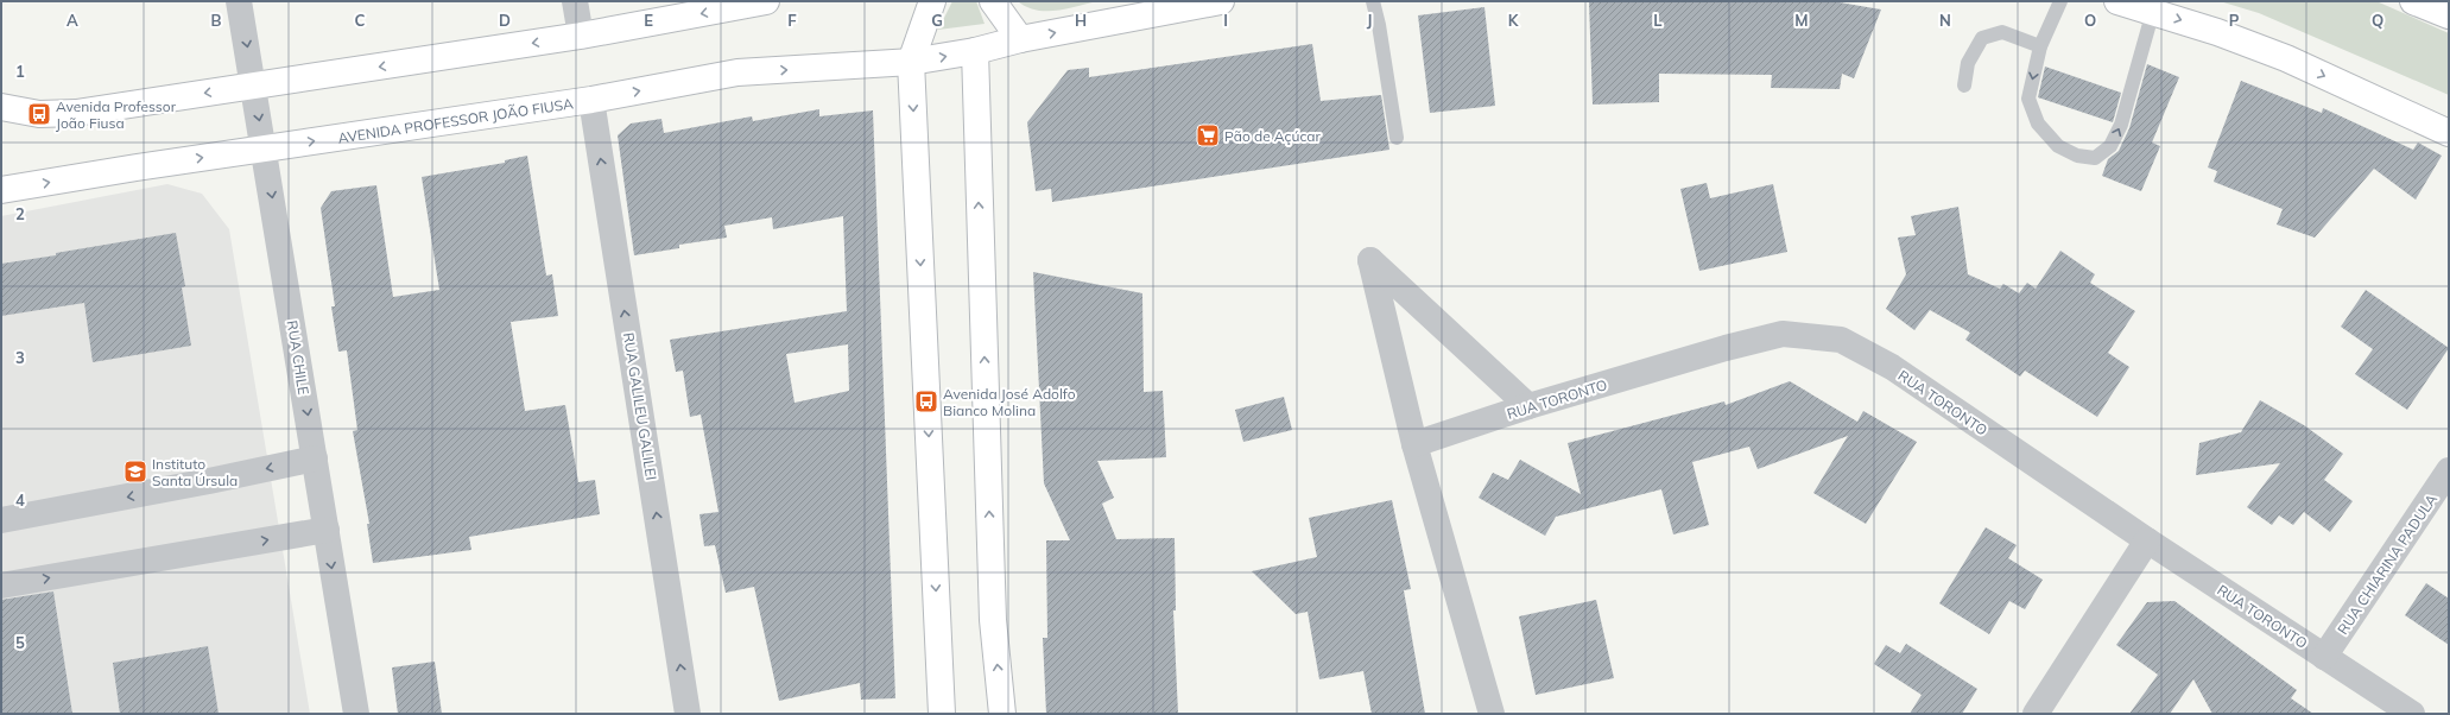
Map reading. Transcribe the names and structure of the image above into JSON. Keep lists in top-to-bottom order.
{
  "streets": {
    "main road": ["AVENIDA PROFESSOR JOÃO FIUSA"],
    "street": [
      "RUA CHILE",
      "RUA TORONTO",
      "RUA GALILEU GALILEI",
      "RUA CHIARINA PADULA"
    ]
  },
  "crossings": [
    ["AVENIDA PROFESSOR JOÃO FIUSA", "RUA CHILE"],
    ["AVENIDA PROFESSOR JOÃO FIUSA", "RUA GALILEU GALILEI"],
    ["RUA TORONTO", "RUA CHIARINA PADULA"]
  ],
  "one_way": ["RUA CHILE", "RUA GALILEU GALILEI"],
  "places": {
    "bus stop": ["Avenida Professor João Fiusa", "Avenida José Adolfo Bianco Molina"],
    "supermarket": ["Pão de Açúcar"],
    "school or university": ["Instituto Santa Úrsula"]
  },
  "grid": {
    "columns": [
      "A",
      "B",
      "C",
      "D",
      "E",
      "F",
      "G",
      "H",
      "I",
      "J",
      "K",
      "L",
      "M",
      "N",
      "O",
      "P",
      "Q"
    ],
    "rows": [
      "1",
      "2",
      "3",
      "4",
      "5"
    ]
  }
}
